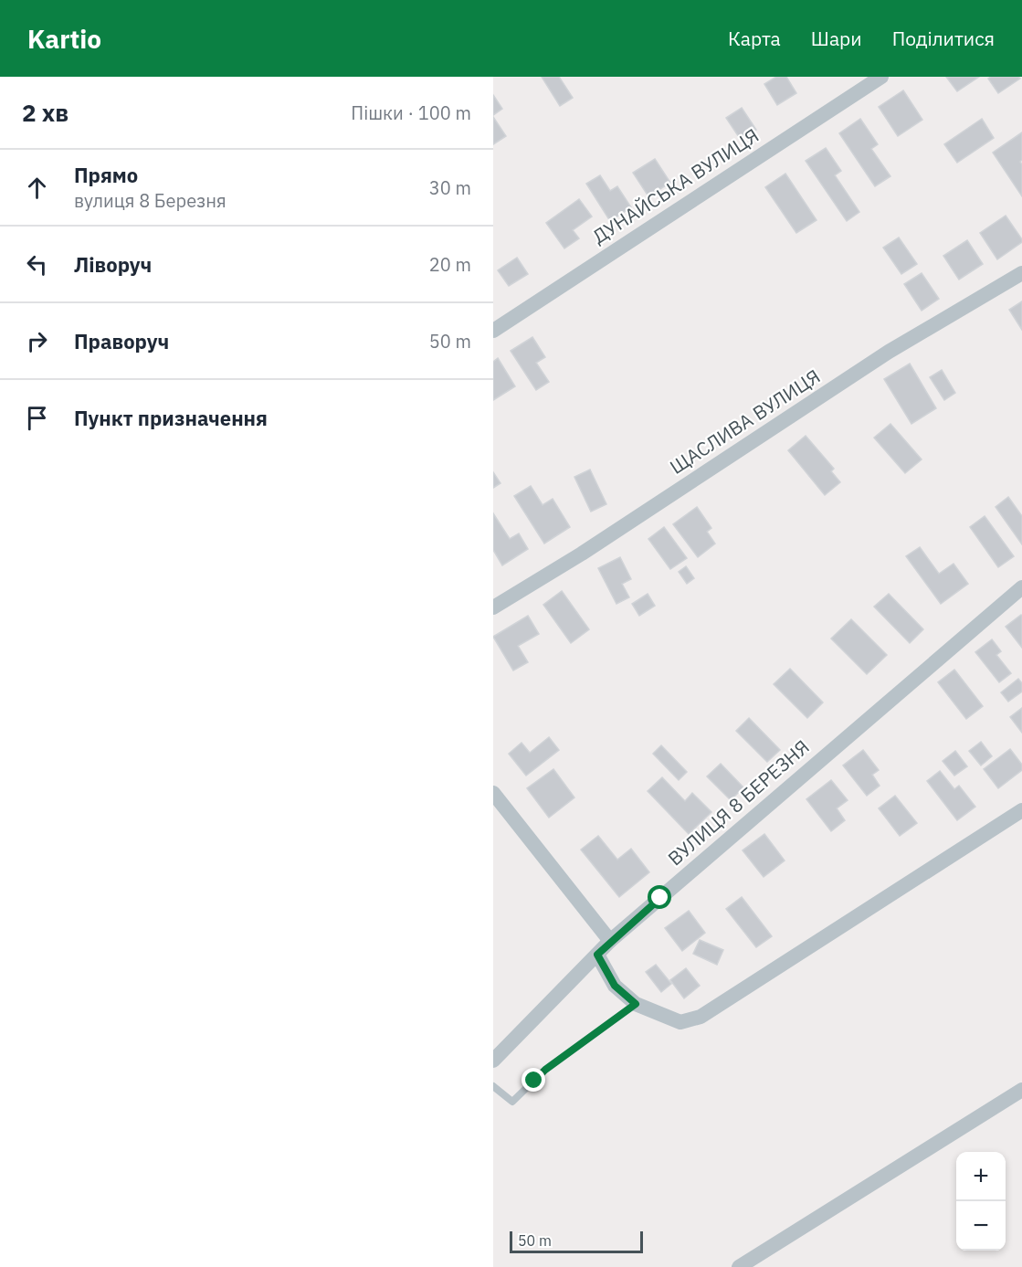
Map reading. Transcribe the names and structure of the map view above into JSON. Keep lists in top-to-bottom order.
{
  "streets": {
    "street": ["ДУНАЙСЬКА ВУЛИЦЯ", "ЩАСЛИВА ВУЛИЦЯ", "ВУЛИЦЯ 8 БЕРЕЗНЯ"]
  },
  "scale_bar": "50 m",
  "page": {
    "header": "Kartio",
    "nav": ["Карта", "Шари", "Поділитися"],
    "heading": ["2 хв", "Пішки · 100 m"],
    "list": [
      ["Прямо", "вулиця 8 Березня", "30 m"],
      ["Ліворуч", "20 m"],
      ["Праворуч", "50 m"],
      "Пункт призначення"
    ],
    "map_buttons": ["+", "−"],
    "scale": "50 m"
  }
}
